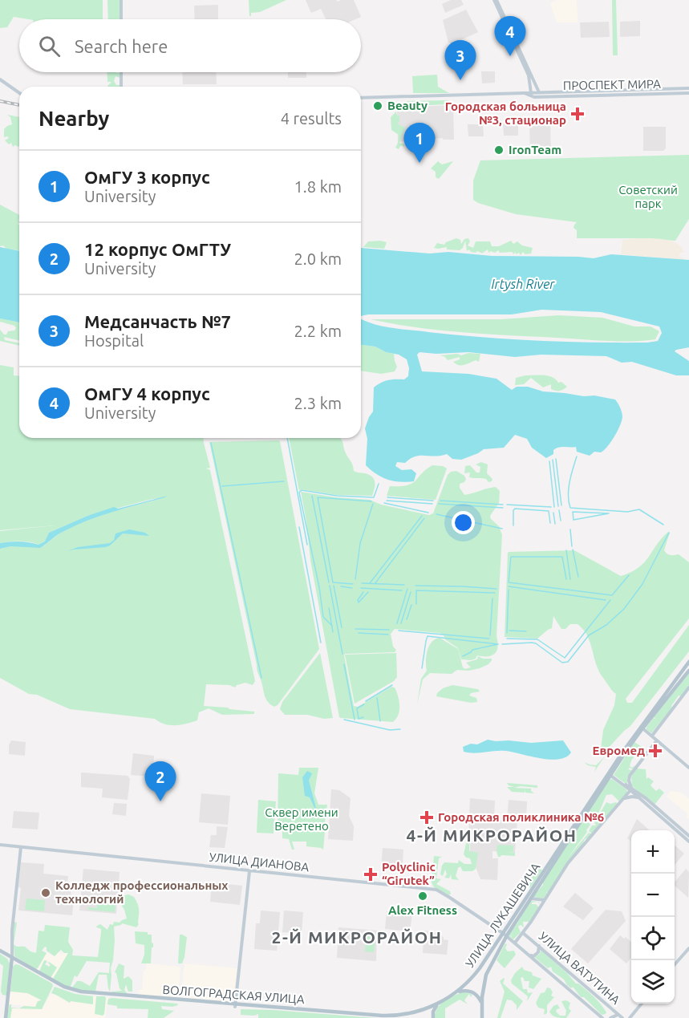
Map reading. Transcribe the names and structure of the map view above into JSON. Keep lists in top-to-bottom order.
{
  "streets": {
    "main road": [
      "ПРОСПЕКТ МИРА",
      "УЛИЦА ДИАНОВА",
      "УЛИЦА ЛУКАШЕВИЧА",
      "УЛИЦА ВАТУТИНА",
      "ВОЛГОГРАДСКАЯ УЛИЦА"
    ]
  },
  "crossings": [
    ["УЛИЦА ДИАНОВА", "УЛИЦА ЛУКАШЕВИЧА"],
    ["УЛИЦА ДИАНОВА", "УЛИЦА ВАТУТИНА"],
    ["УЛИЦА ЛУКАШЕВИЧА", "УЛИЦА ВАТУТИНА"],
    ["УЛИЦА ЛУКАШЕВИЧА", "ВОЛГОГРАДСКАЯ УЛИЦА"]
  ],
  "districts": ["4-Й МИКРОРАЙОН", "2-Й МИКРОРАЙОН"],
  "water": ["Irtysh River"],
  "parks": ["Советский парк", "Сквер имени Веретено"],
  "places": {
    "other": [
      "Beauty",
      "IronTeam",
      "Колледж профессиональных технологий",
      "Alex Fitness"
    ],
    "health": [
      "Городская больница №3, стационар",
      "Евромед",
      "Городская поликлиника №6",
      "Polyclinic “Girutek”"
    ]
  },
  "page": {
    "pins": [
      "4",
      "3",
      "1",
      "2"
    ],
    "search": "Search here",
    "heading": ["Nearby", "4 results"],
    "list": [
      {
        "mark": "1",
        "name": "ОмГУ 3 корпус",
        "note": "University",
        "value": "1.8 km"
      },
      {
        "mark": "2",
        "name": "12 корпус ОмГТУ",
        "note": "University",
        "value": "2.0 km"
      },
      {
        "mark": "3",
        "name": "Медсанчасть №7",
        "note": "Hospital",
        "value": "2.2 km"
      },
      {
        "mark": "4",
        "name": "ОмГУ 4 корпус",
        "note": "University",
        "value": "2.3 km"
      }
    ],
    "map_buttons": ["+", "−"]
  }
}
